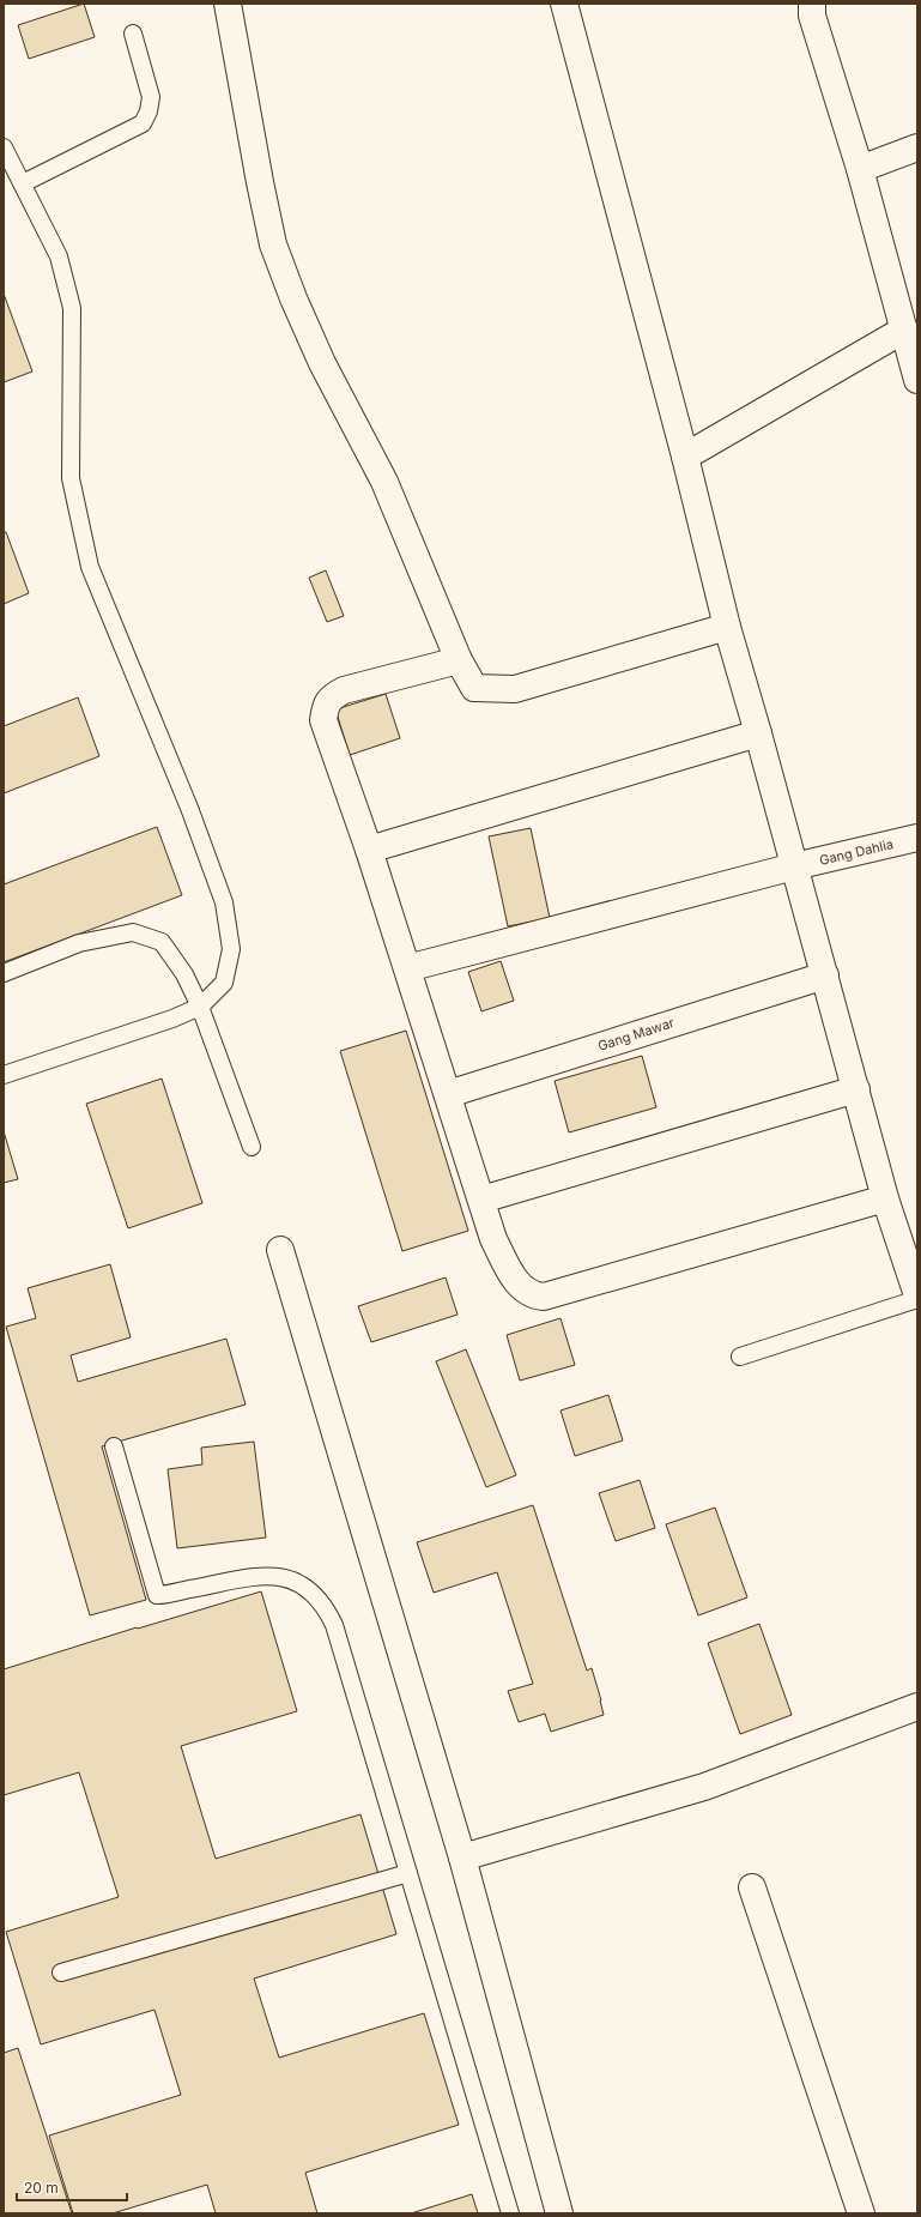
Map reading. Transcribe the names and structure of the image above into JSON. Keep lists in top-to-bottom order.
{
  "streets": {
    "street": ["Gang Dahlia", "Gang Mawar"]
  },
  "scale_bar": "20 m"
}
